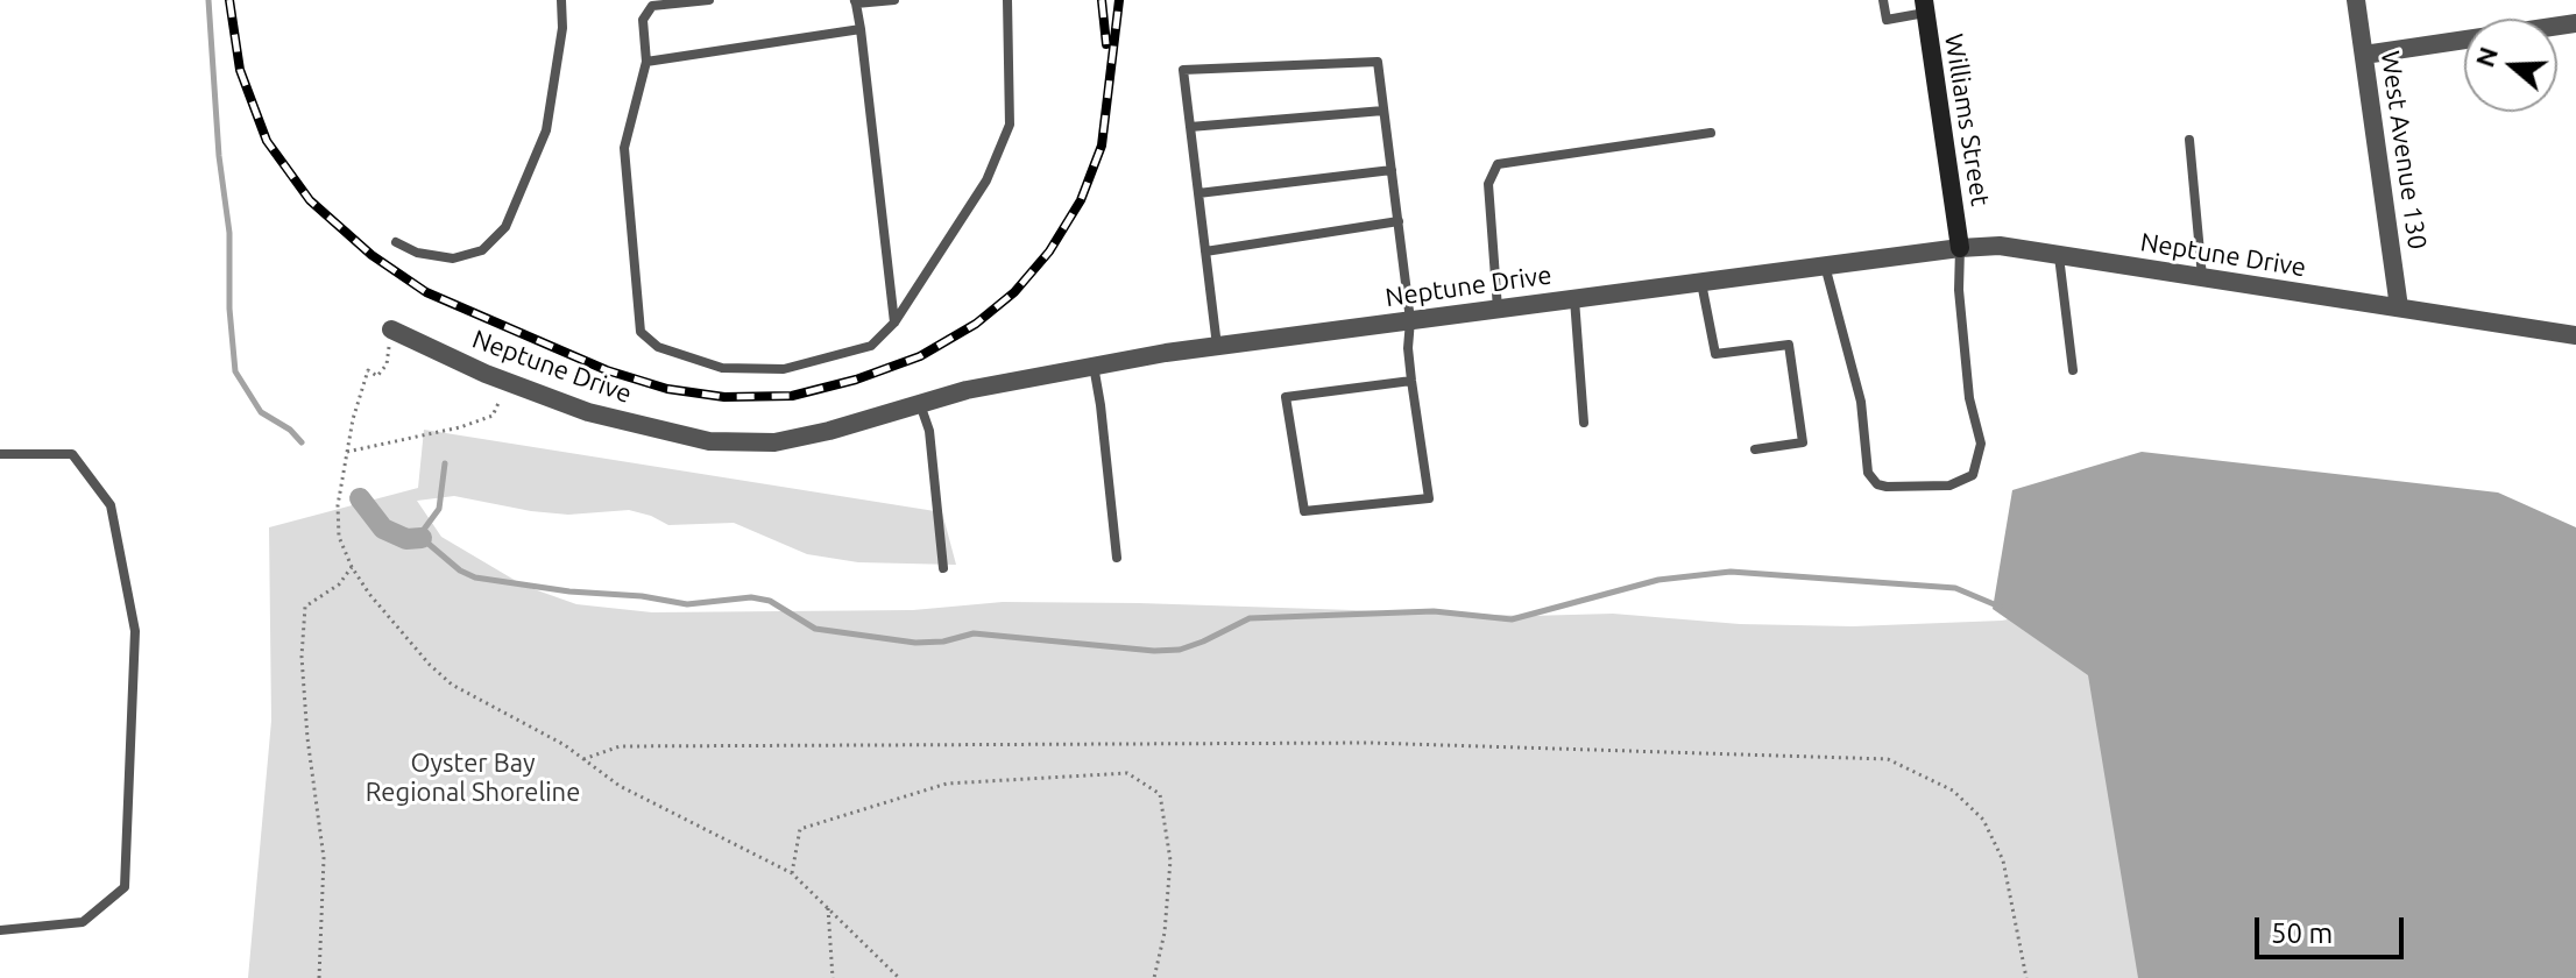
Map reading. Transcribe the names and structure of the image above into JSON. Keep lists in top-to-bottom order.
{
  "streets": {
    "street": ["Williams Street", "West Avenue 130", "Neptune Drive"]
  },
  "crossings": [
    ["Williams Street", "Neptune Drive"],
    ["West Avenue 130", "Neptune Drive"]
  ],
  "parks": ["Oyster Bay Regional Shoreline"],
  "scale_bar": "50 m",
  "north": "left"
}
